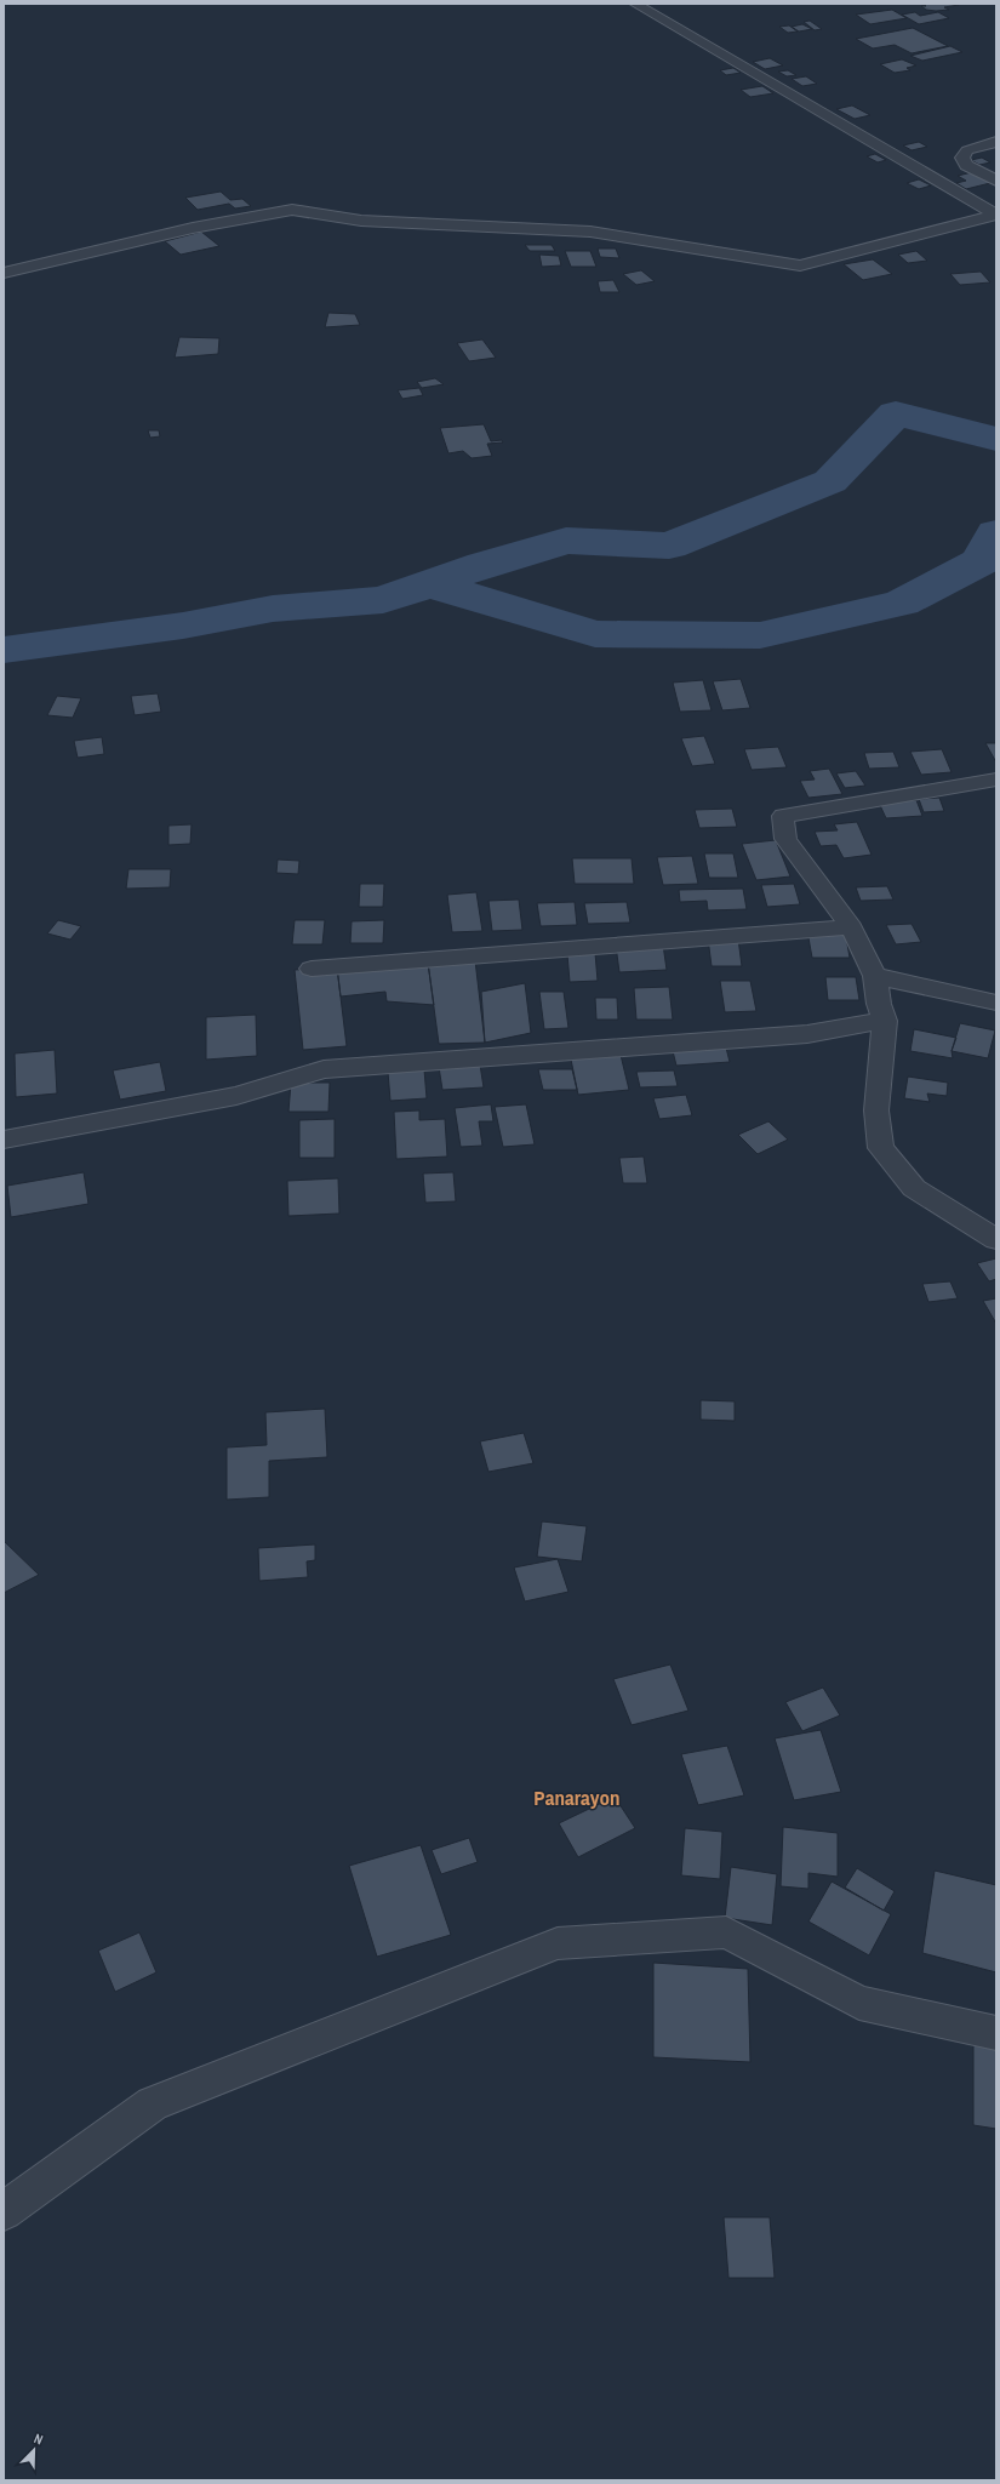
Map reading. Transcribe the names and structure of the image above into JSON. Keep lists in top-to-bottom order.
{
  "districts": ["Panarayon"],
  "north": "top right"
}
